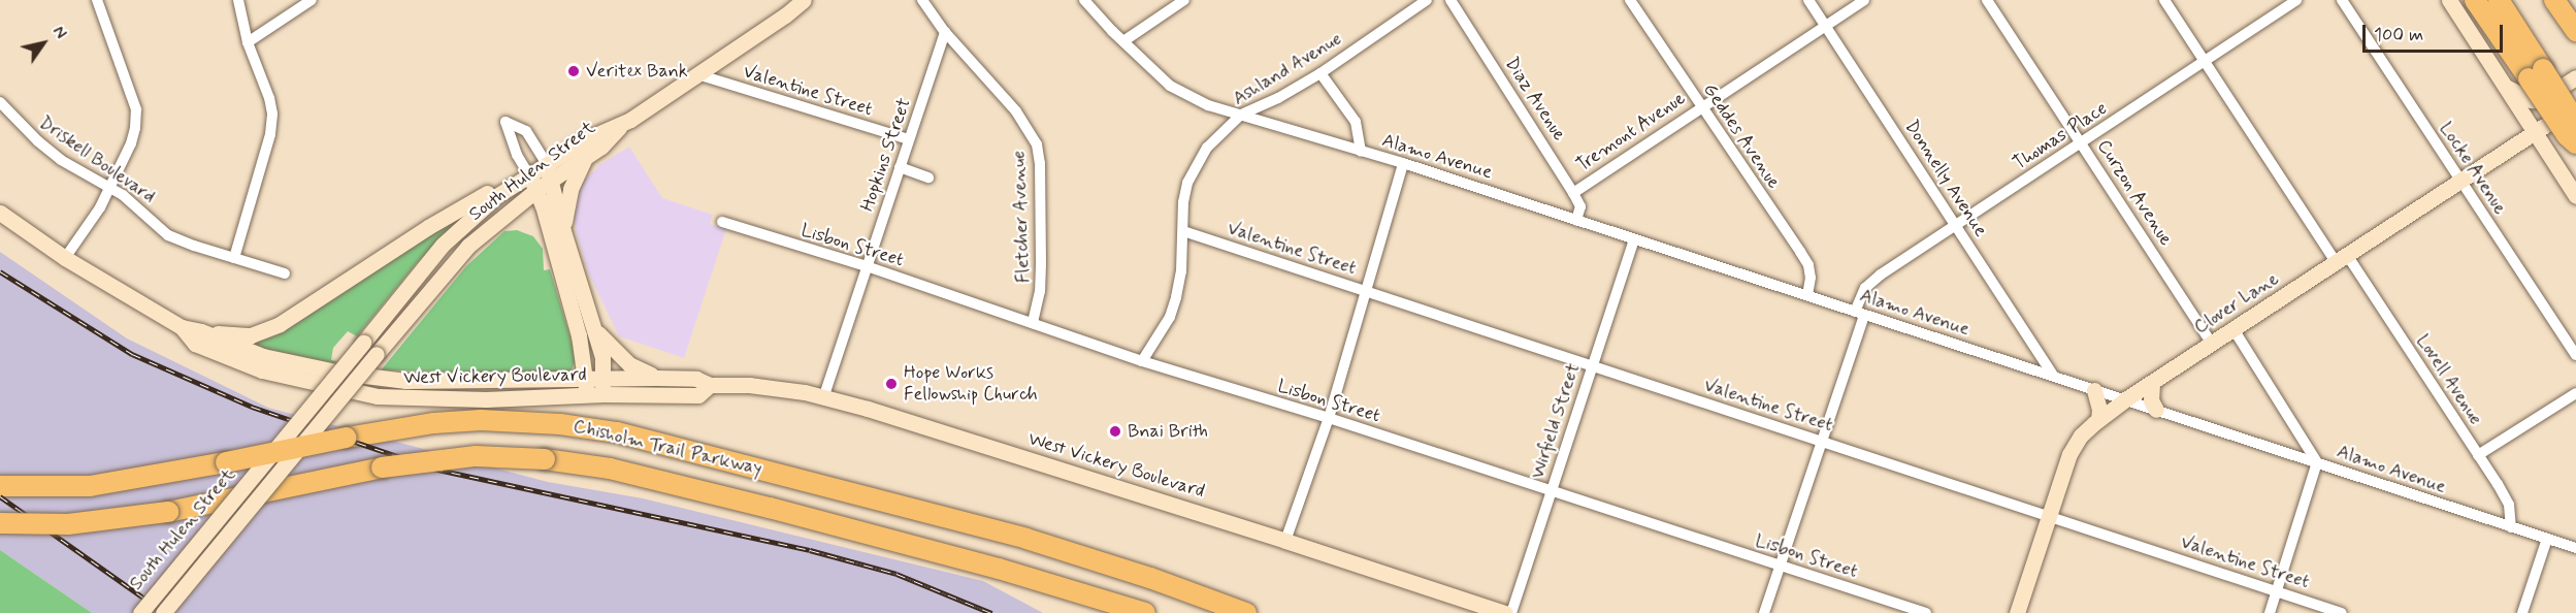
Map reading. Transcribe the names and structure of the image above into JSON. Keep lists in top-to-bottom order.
{
  "streets": {
    "highway": ["Chisholm Trail Parkway"],
    "main road": ["South Hulen Street", "Clover Lane", "West Vickery Boulevard"],
    "street": [
      "Ashland Avenue",
      "Valentine Street",
      "Diaz Avenue",
      "Tremont Avenue",
      "Geddes Avenue",
      "Thomas Place",
      "Hopkins Street",
      "Alamo Avenue",
      "Driskell Boulevard",
      "Locke Avenue",
      "Donnelly Avenue",
      "Curzon Avenue",
      "Fletcher Avenue",
      "Lisbon Street",
      "Lovell Avenue",
      "Wirfield Street"
    ]
  },
  "crossings": [
    ["Ashland Avenue", "Valentine Street"],
    ["Ashland Avenue", "Alamo Avenue"],
    ["Ashland Avenue", "Lisbon Street"],
    ["Valentine Street", "Thomas Place"],
    ["Valentine Street", "Hopkins Street"],
    ["Valentine Street", "Clover Lane"],
    ["Valentine Street", "Wirfield Street"],
    ["Diaz Avenue", "Tremont Avenue"],
    ["Diaz Avenue", "Alamo Avenue"],
    ["Tremont Avenue", "Geddes Avenue"],
    ["Tremont Avenue", "Donnelly Avenue"],
    ["Geddes Avenue", "Alamo Avenue"],
    ["Thomas Place", "Alamo Avenue"],
    ["Thomas Place", "Donnelly Avenue"],
    ["Thomas Place", "Curzon Avenue"],
    ["Thomas Place", "Lisbon Street"],
    ["Thomas Place", "Lovell Avenue"],
    ["Hopkins Street", "Fletcher Avenue"],
    ["Hopkins Street", "Lisbon Street"],
    ["Hopkins Street", "West Vickery Boulevard"],
    ["Alamo Avenue", "Donnelly Avenue"],
    ["Alamo Avenue", "Clover Lane"],
    ["Alamo Avenue", "Lovell Avenue"],
    ["Alamo Avenue", "Wirfield Street"],
    ["Locke Avenue", "Clover Lane"],
    ["Curzon Avenue", "Clover Lane"],
    ["Fletcher Avenue", "Lisbon Street"],
    ["Lisbon Street", "Wirfield Street"],
    ["Clover Lane", "Lovell Avenue"]
  ],
  "places": ["Veritex Bank", "Hope Works Fellowship Church", "Bnai Brith"],
  "scale_bar": "100 m",
  "north": "top right"
}
